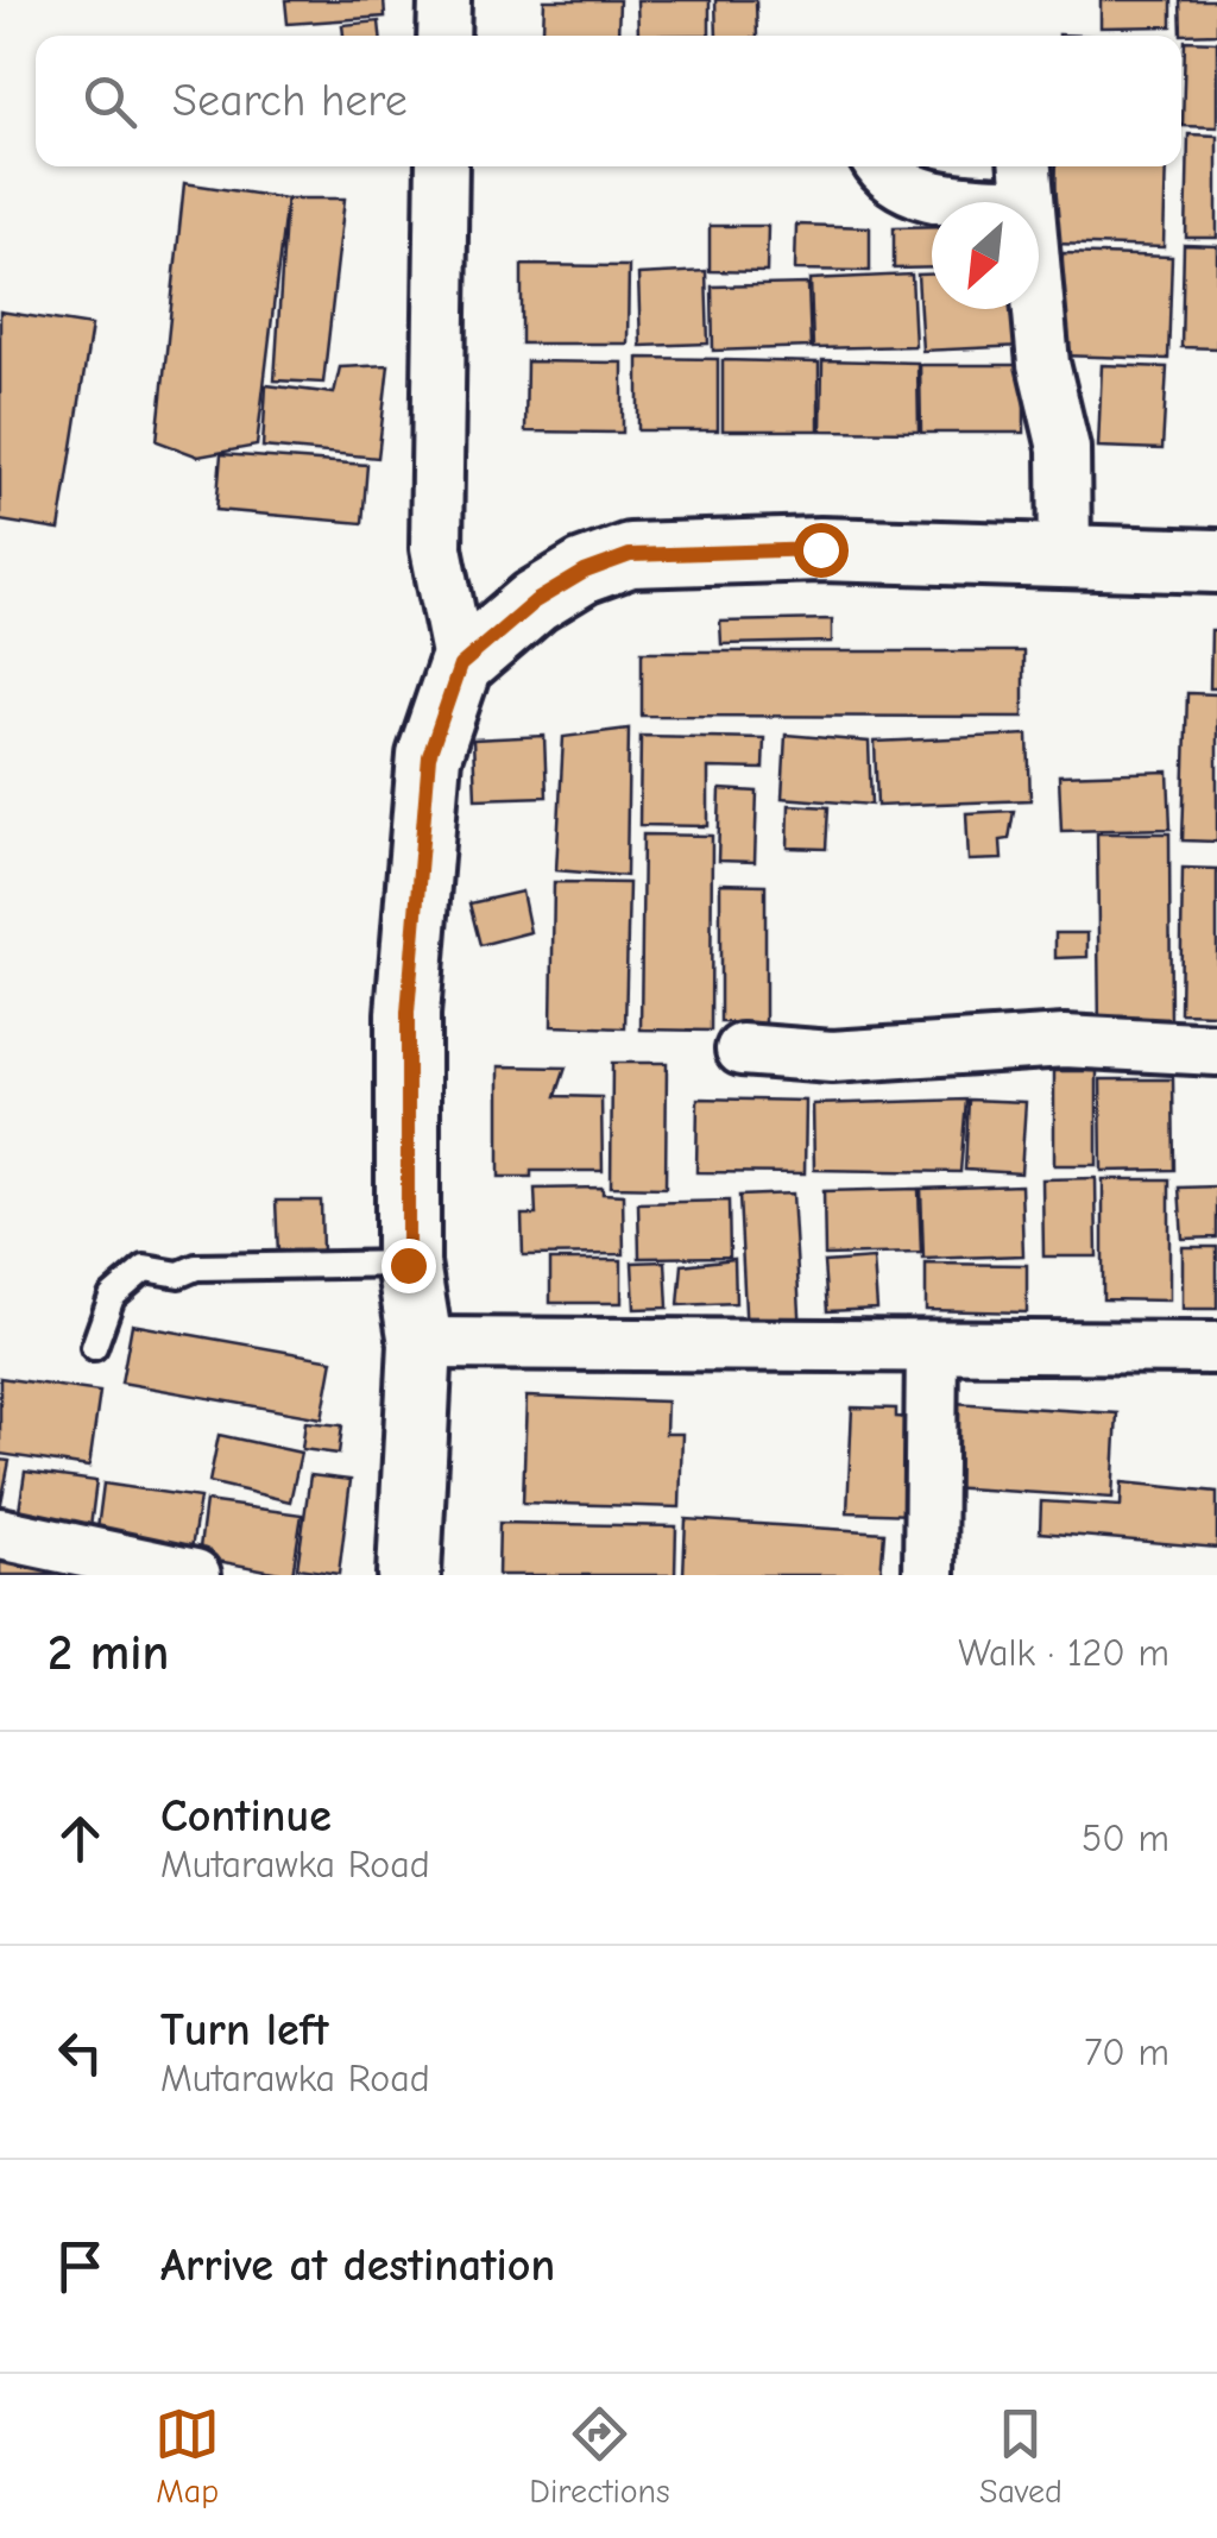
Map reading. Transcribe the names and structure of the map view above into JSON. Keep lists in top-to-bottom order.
{
  "north": "bottom left",
  "page": {
    "search": "Search here",
    "heading": ["2 min", "Walk · 120 m"],
    "list": [
      ["Continue", "Mutarawka Road", "50 m"],
      ["Turn left", "Mutarawka Road", "70 m"],
      "Arrive at destination"
    ],
    "nav": ["Map", "Directions", "Saved"]
  }
}
